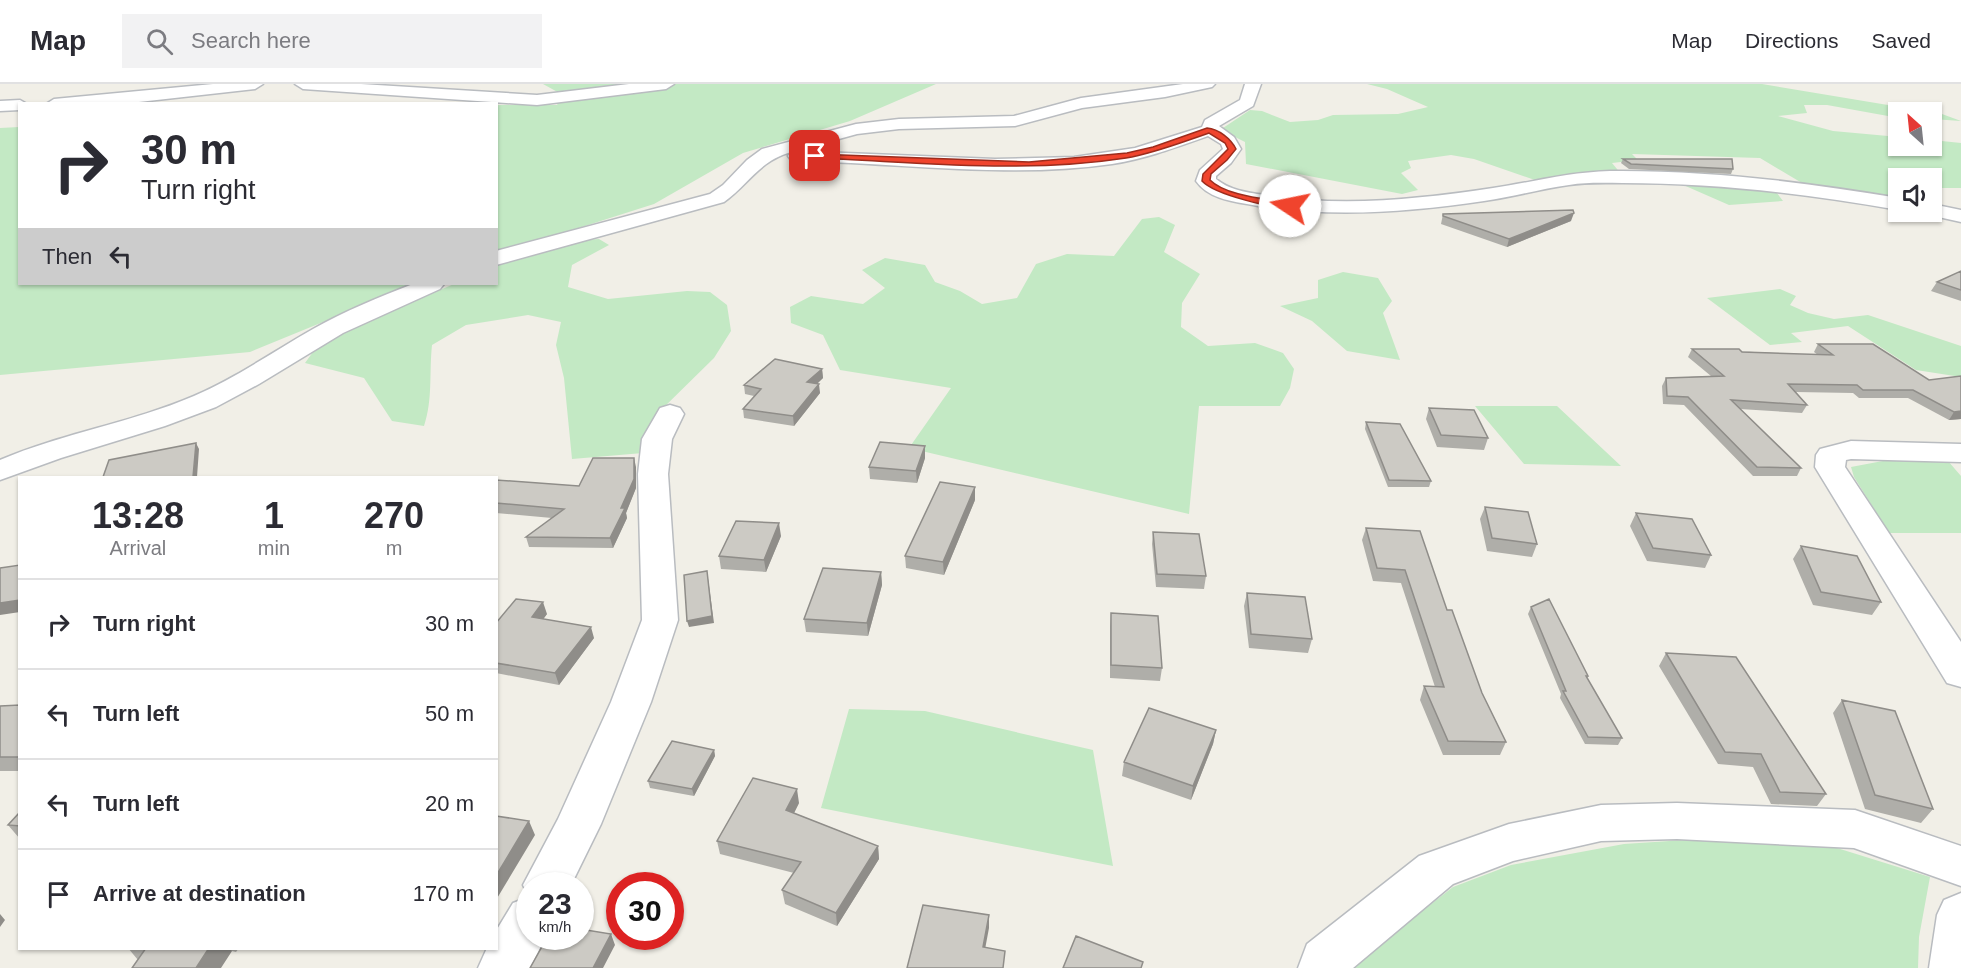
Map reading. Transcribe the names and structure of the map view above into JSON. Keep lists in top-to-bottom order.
{
  "north": "top left",
  "page": {
    "header": "Map",
    "search": "Search here",
    "nav": ["Map", "Directions", "Saved"],
    "turn": ["30 m", "Turn right"],
    "then": "Then",
    "eta": [
      "13:28",
      "Arrival",
      "1",
      "min",
      "270",
      "m"
    ],
    "list": [
      {
        "name": "Turn right",
        "value": "30 m"
      },
      {
        "name": "Turn left",
        "value": "50 m"
      },
      {
        "name": "Turn left",
        "value": "20 m"
      },
      {
        "name": "Arrive at destination",
        "value": "170 m"
      }
    ],
    "speed": "23 km/h",
    "limit": "30"
  }
}
